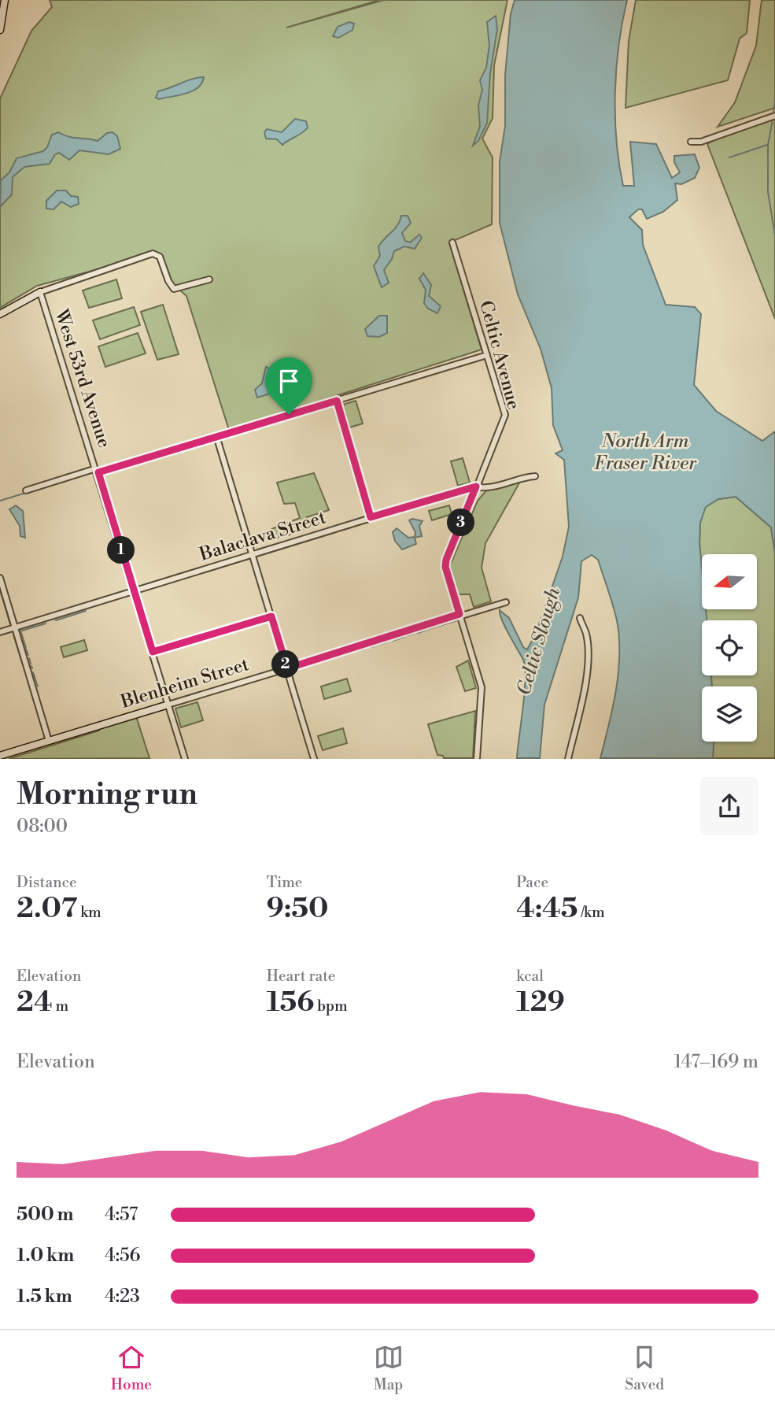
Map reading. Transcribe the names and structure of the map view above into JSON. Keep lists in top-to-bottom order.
{
  "streets": {
    "street": [
      "Celtic Avenue",
      "West 53rd Avenue",
      "Balaclava Street",
      "Blenheim Street"
    ]
  },
  "crossings": [
    ["Celtic Avenue", "Balaclava Street"],
    ["Celtic Avenue", "Blenheim Street"],
    ["West 53rd Avenue", "Balaclava Street"],
    ["West 53rd Avenue", "Blenheim Street"]
  ],
  "water": ["North Arm Fraser River", "Celtic Slough"],
  "north": "left",
  "page": {
    "pins": ["3", "1", "2"],
    "heading": ["Morning run", "08:00"],
    "stats": [
      ["Distance", "2.07 km"],
      ["Time", "9:50"],
      ["Pace", "4:45 /km"],
      ["Elevation", "24 m"],
      ["Heart rate", "156 bpm"],
      ["kcal", "129"]
    ],
    "chart": ["Elevation", "147–169 m"],
    "list": [
      {
        "name": "500 m",
        "note": "4:57"
      },
      {
        "name": "1.0 km",
        "note": "4:56"
      },
      {
        "name": "1.5 km",
        "note": "4:23"
      }
    ],
    "tabs": ["Home", "Map", "Saved"]
  }
}
